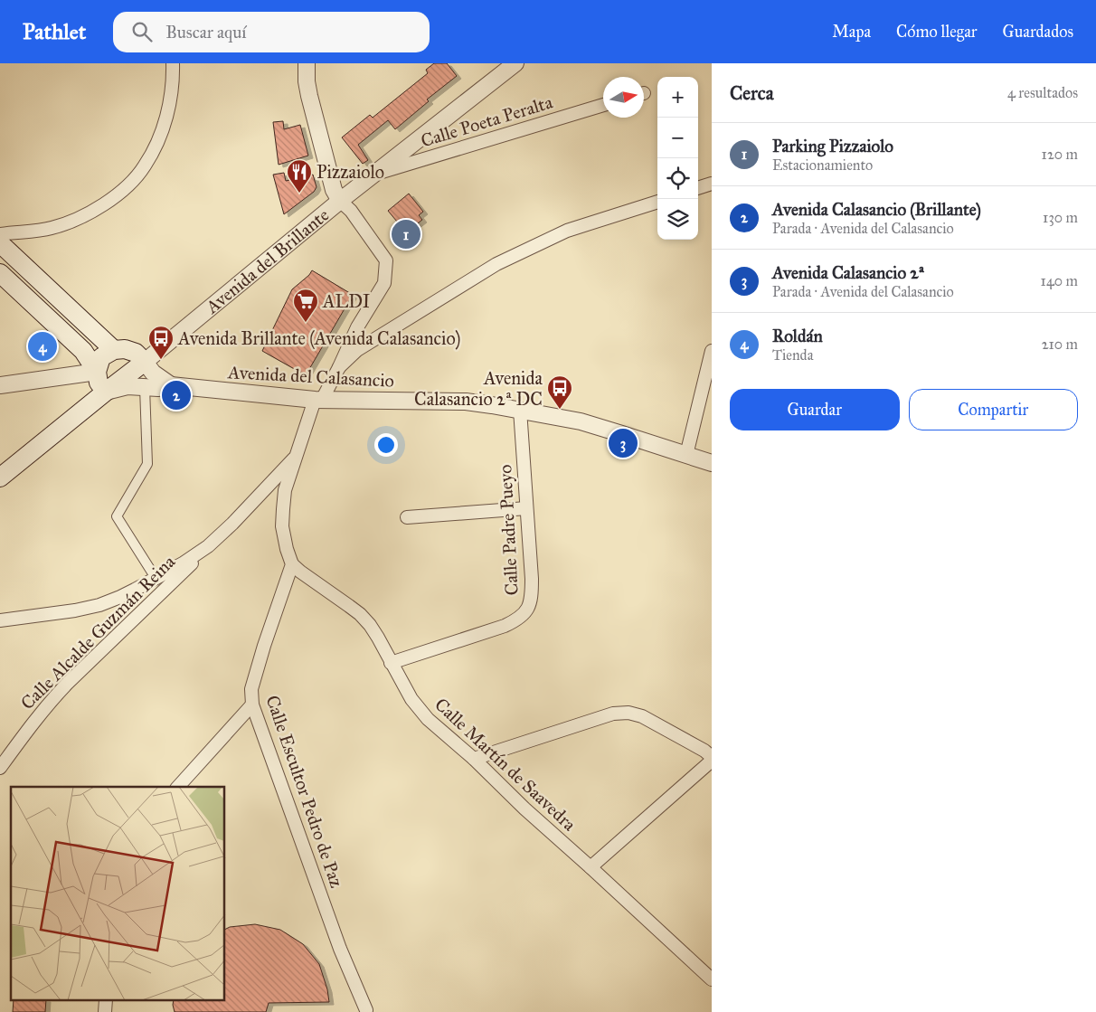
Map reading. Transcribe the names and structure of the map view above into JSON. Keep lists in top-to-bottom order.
{
  "streets": {
    "main road": ["Avenida del Brillante"],
    "street": [
      "Calle Poeta Peralta",
      "Avenida del Calasancio",
      "Calle Padre Pueyo",
      "Calle Alcalde Guzmán Reina",
      "Calle Martín de Saavedra",
      "Calle Escultor Pedro de Paz"
    ]
  },
  "crossings": [
    ["Calle Poeta Peralta", "Avenida del Brillante"],
    ["Avenida del Brillante", "Avenida del Calasancio"],
    ["Avenida del Calasancio", "Calle Padre Pueyo"],
    ["Calle Padre Pueyo", "Calle Martín de Saavedra"],
    ["Calle Martín de Saavedra", "Calle Escultor Pedro de Paz"]
  ],
  "places": {
    "restaurant": ["Pizzaiolo"],
    "supermarket": ["ALDI"],
    "bus stop": ["Avenida Brillante (Avenida Calasancio)", "Avenida Calasancio 2ª DC"]
  },
  "north": "right",
  "page": {
    "header": "Pathlet",
    "search": "Buscar aquí",
    "nav": ["Mapa", "Cómo llegar", "Guardados"],
    "heading": ["Cerca", "4 resultados"],
    "map_buttons": ["+", "−"],
    "list": [
      {
        "mark": "1",
        "name": "Parking Pizzaiolo",
        "note": "Estacionamiento",
        "value": "120 m"
      },
      {
        "mark": "2",
        "name": "Avenida Calasancio (Brillante)",
        "note": "Parada · Avenida del Calasancio",
        "value": "130 m"
      },
      {
        "mark": "3",
        "name": "Avenida Calasancio 2ª",
        "note": "Parada · Avenida del Calasancio",
        "value": "140 m"
      },
      {
        "mark": "4",
        "name": "Roldán",
        "note": "Tienda",
        "value": "210 m"
      }
    ],
    "pins": [
      "1",
      "4",
      "2",
      "3"
    ],
    "buttons": ["Guardar", "Compartir"]
  }
}
